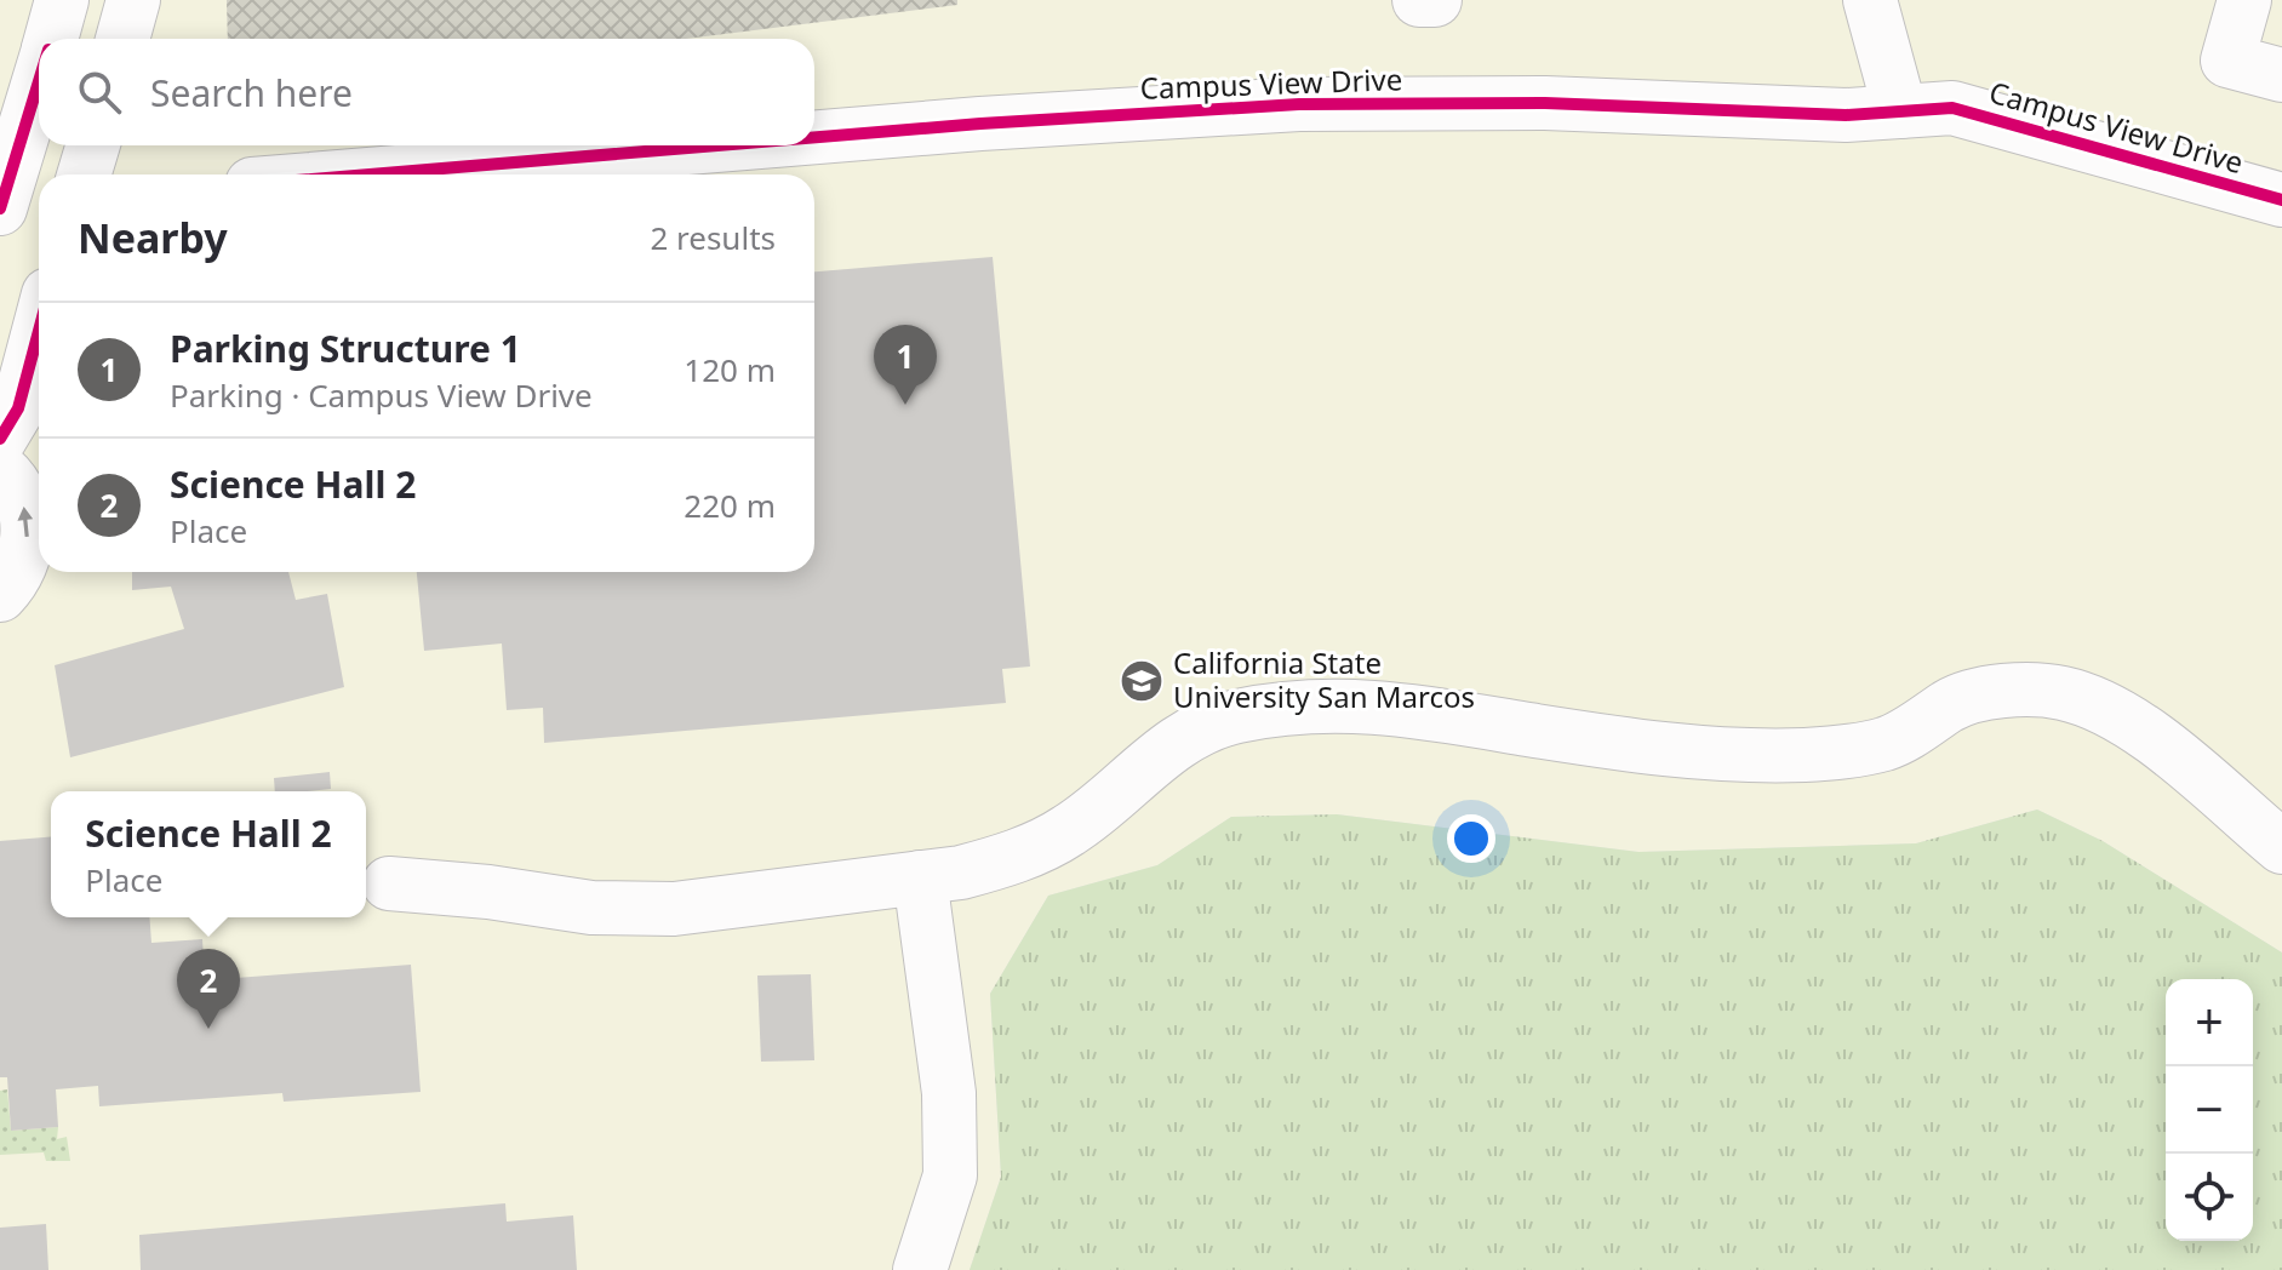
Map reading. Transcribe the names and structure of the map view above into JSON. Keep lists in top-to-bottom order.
{
  "streets": {
    "street": ["Campus View Drive"]
  },
  "places": {
    "school or university": ["California State University San Marcos"]
  },
  "page": {
    "search": "Search here",
    "heading": ["Nearby", "2 results"],
    "list": [
      {
        "mark": "1",
        "name": "Parking Structure 1",
        "note": "Parking · Campus View Drive",
        "value": "120 m"
      },
      {
        "mark": "2",
        "name": "Science Hall 2",
        "note": "Place",
        "value": "220 m"
      }
    ],
    "pins": ["1", "2"],
    "popup": ["Science Hall 2", "Place"],
    "map_buttons": ["+", "−"]
  }
}
